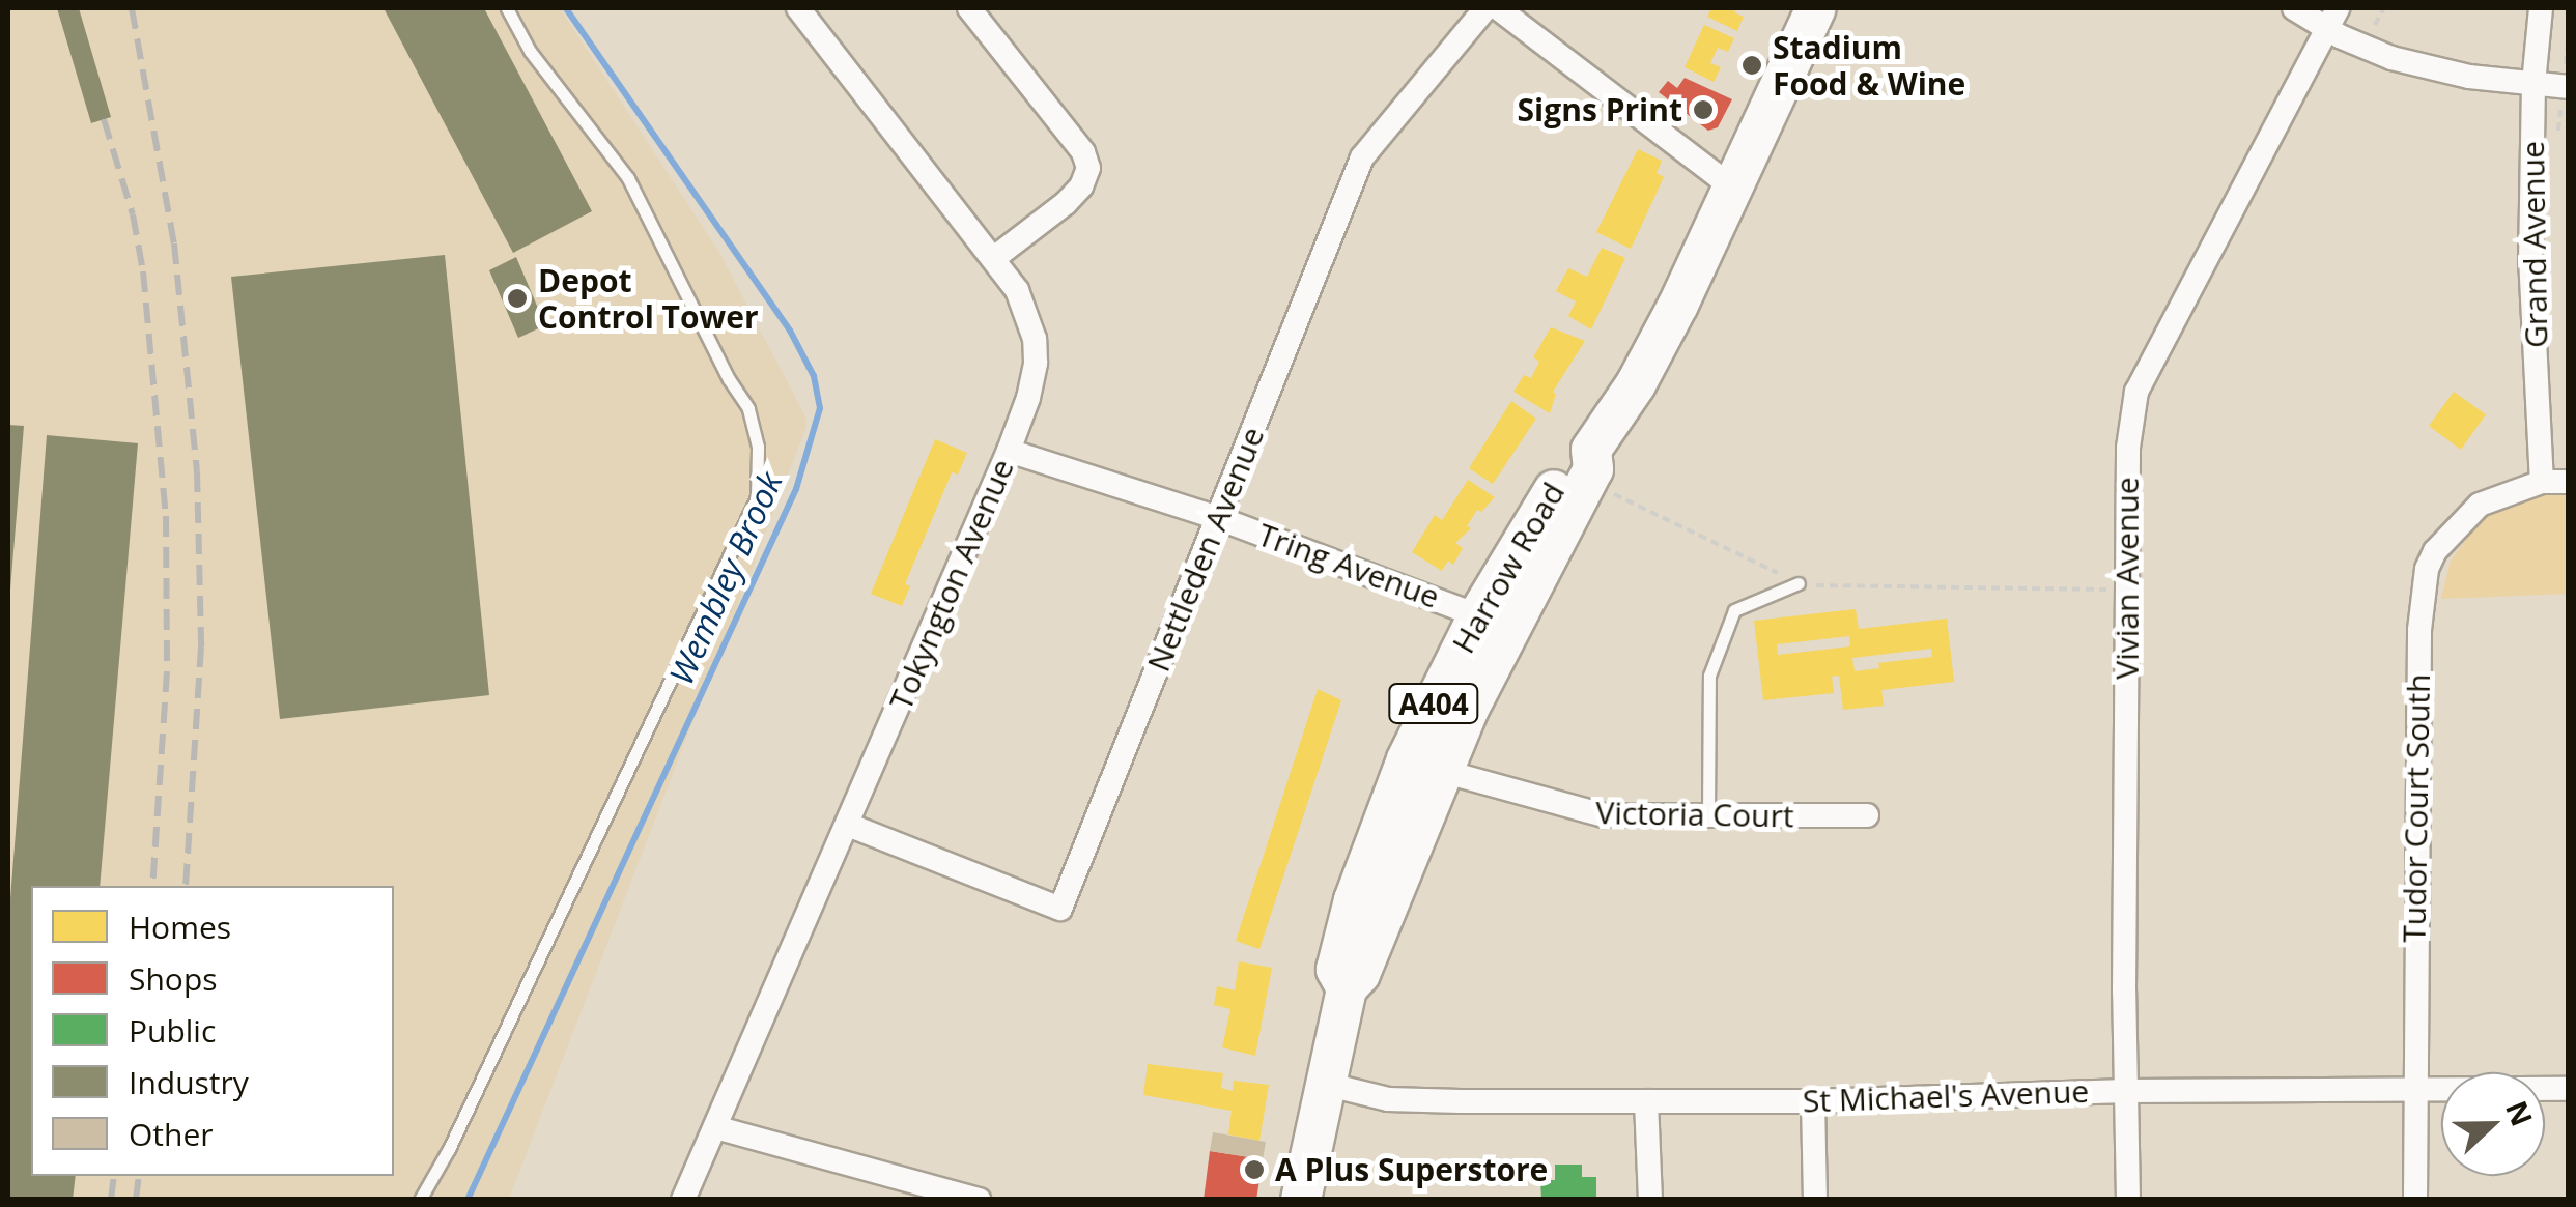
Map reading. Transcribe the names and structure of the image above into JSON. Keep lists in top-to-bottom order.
{
  "streets": {
    "main road": ["Harrow Road", "A404"],
    "street": [
      "Grand Avenue",
      "Nettleden Avenue",
      "Tring Avenue",
      "Vivian Avenue",
      "Tokyngton Avenue",
      "Tudor Court South",
      "Victoria Court",
      "St Michael's Avenue"
    ]
  },
  "crossings": [
    ["Grand Avenue", "Tudor Court South"],
    ["Nettleden Avenue", "Tring Avenue"],
    ["Nettleden Avenue", "Tokyngton Avenue"],
    ["Tring Avenue", "Harrow Road"],
    ["Tring Avenue", "Tokyngton Avenue"],
    ["Harrow Road", "Victoria Court"],
    ["Harrow Road", "St Michael's Avenue"],
    ["Vivian Avenue", "St Michael's Avenue"],
    ["Tudor Court South", "St Michael's Avenue"]
  ],
  "water": ["Wembley Brook"],
  "places": [
    "Stadium Food & Wine",
    "Signs Print",
    "Depot Control Tower",
    "A Plus Superstore"
  ],
  "legend": [
    "Homes",
    "Shops",
    "Public",
    "Industry",
    "Other"
  ],
  "north": "right"
}
